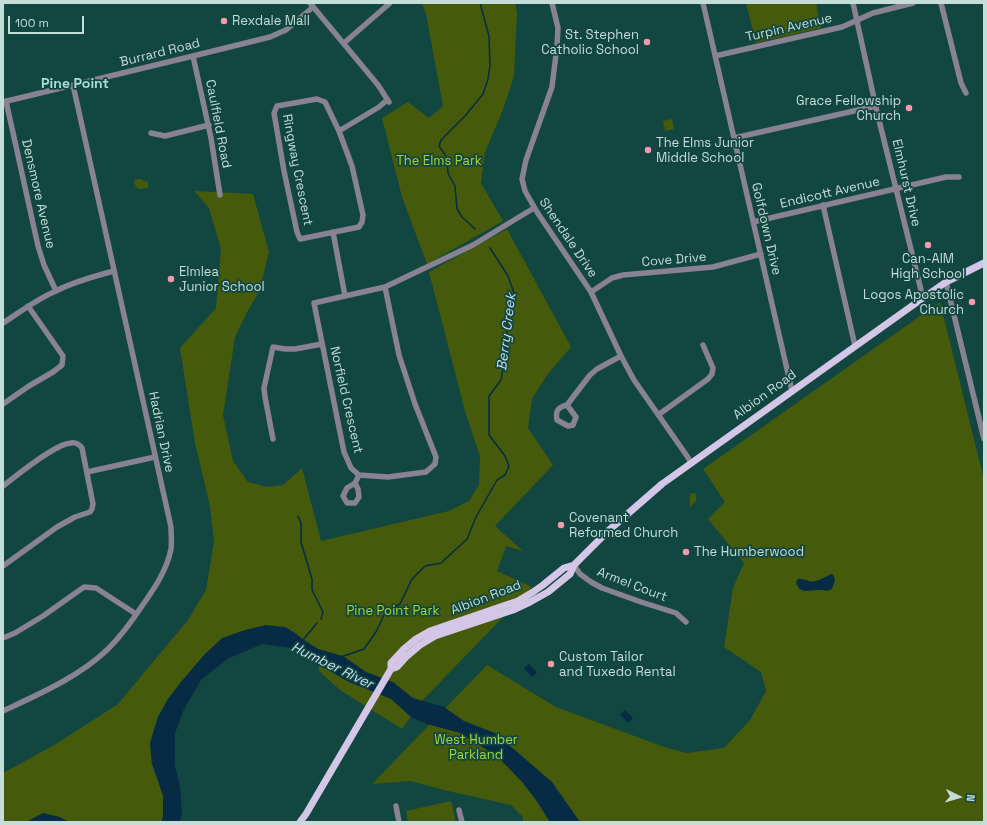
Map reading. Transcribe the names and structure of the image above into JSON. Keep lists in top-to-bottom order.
{
  "streets": {
    "main road": ["Albion Road"],
    "street": [
      "Turpin Avenue",
      "Burrard Road",
      "Caulfield Road",
      "Ringway Crescent",
      "Elmhurst Drive",
      "Endicott Avenue",
      "Densmore Avenue",
      "Golfdown Drive",
      "Shendale Drive",
      "Cove Drive",
      "Norfield Crescent",
      "Hadrian Drive",
      "Armel Court"
    ]
  },
  "crossings": [
    ["Turpin Avenue", "Elmhurst Drive"],
    ["Turpin Avenue", "Golfdown Drive"],
    ["Burrard Road", "Caulfield Road"],
    ["Burrard Road", "Densmore Avenue"],
    ["Burrard Road", "Hadrian Drive"],
    ["Elmhurst Drive", "Endicott Avenue"],
    ["Elmhurst Drive", "Albion Road"],
    ["Endicott Avenue", "Golfdown Drive"],
    ["Golfdown Drive", "Cove Drive"],
    ["Golfdown Drive", "Albion Road"],
    ["Shendale Drive", "Cove Drive"],
    ["Shendale Drive", "Albion Road"],
    ["Shendale Drive", "Norfield Crescent"],
    ["Albion Road", "Armel Court"]
  ],
  "districts": ["Pine Point"],
  "water": ["Berry Creek", "Humber River"],
  "parks": ["The Elms Park", "Pine Point Park", "West Humber Parkland"],
  "places": [
    "Rexdale Mall",
    "St. Stephen Catholic School",
    "Grace Fellowship Church",
    "The Elms Junior Middle School",
    "Can-AIM High School",
    "Elmlea Junior School",
    "Logos Apostolic Church",
    "Covenant Reformed Church",
    "The Humberwood",
    "Custom Tailor and Tuxedo Rental"
  ],
  "scale_bar": "100 m",
  "north": "right"
}
